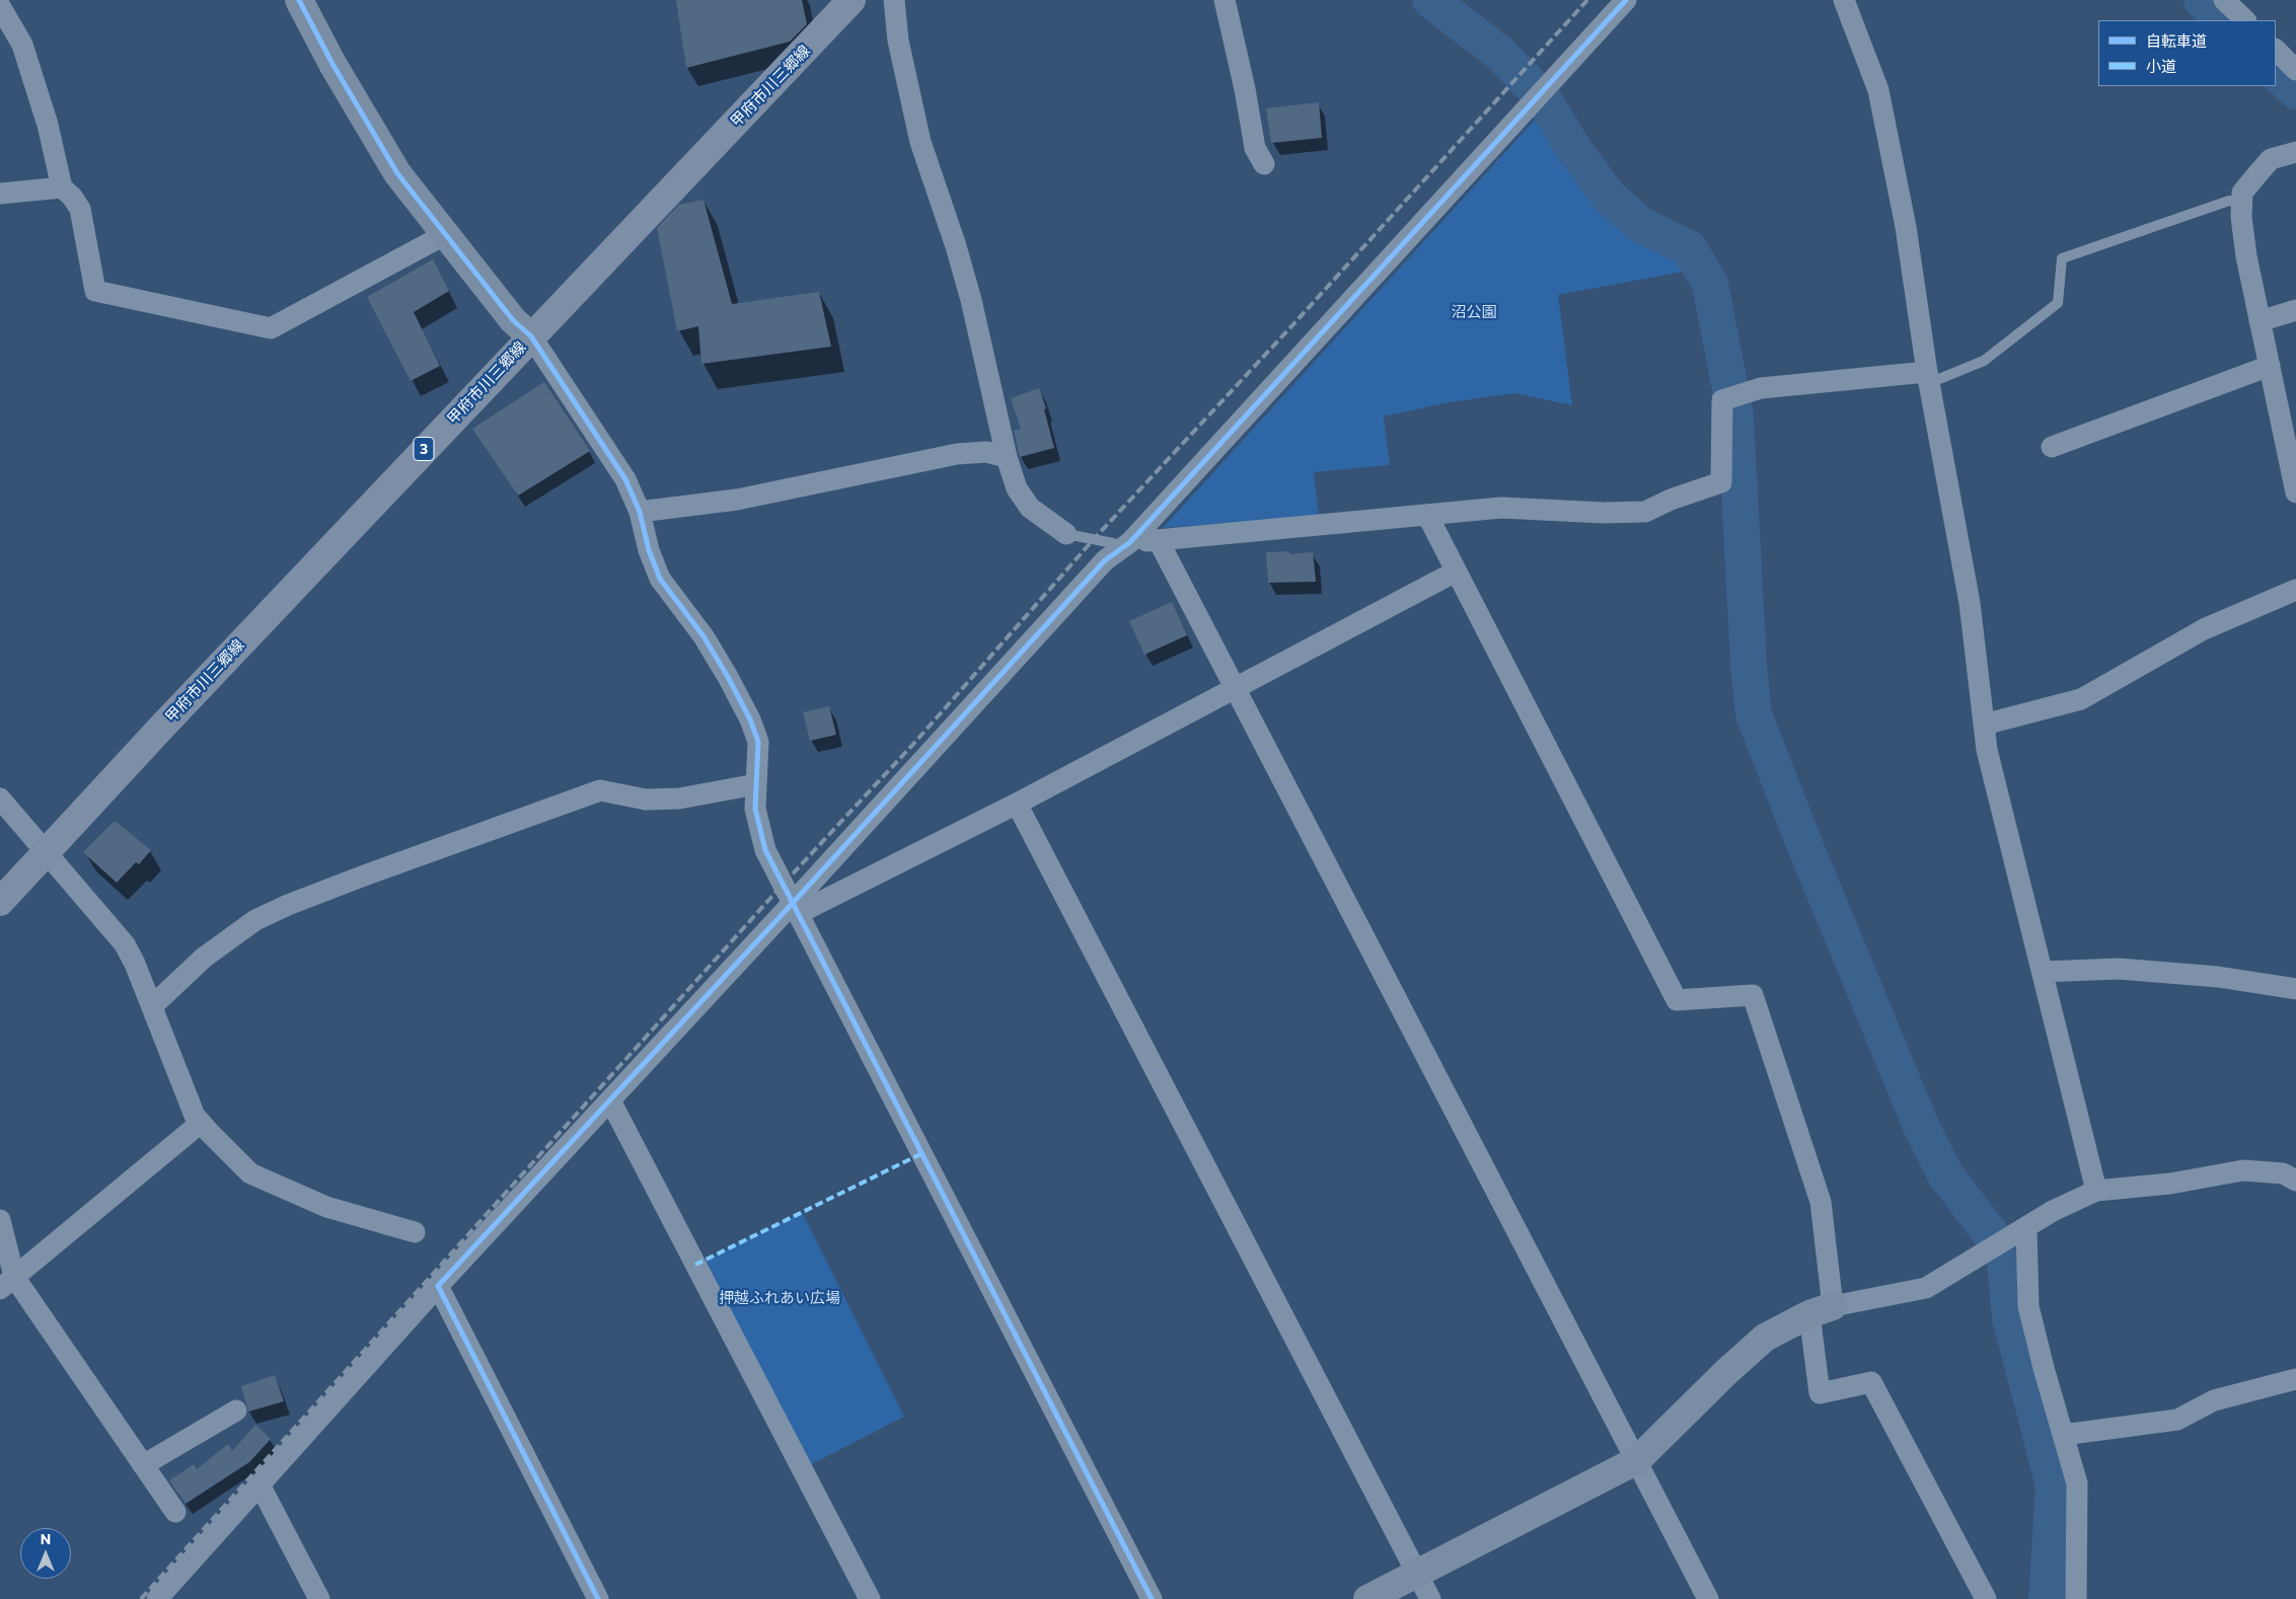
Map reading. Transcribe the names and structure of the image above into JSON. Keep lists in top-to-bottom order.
{
  "streets": {
    "main road": ["甲府市川三郷線", "3"]
  },
  "parks": ["沼公園", "押越ふれあい広場"],
  "legend": ["自転車道", "小道"],
  "north": "top"
}
